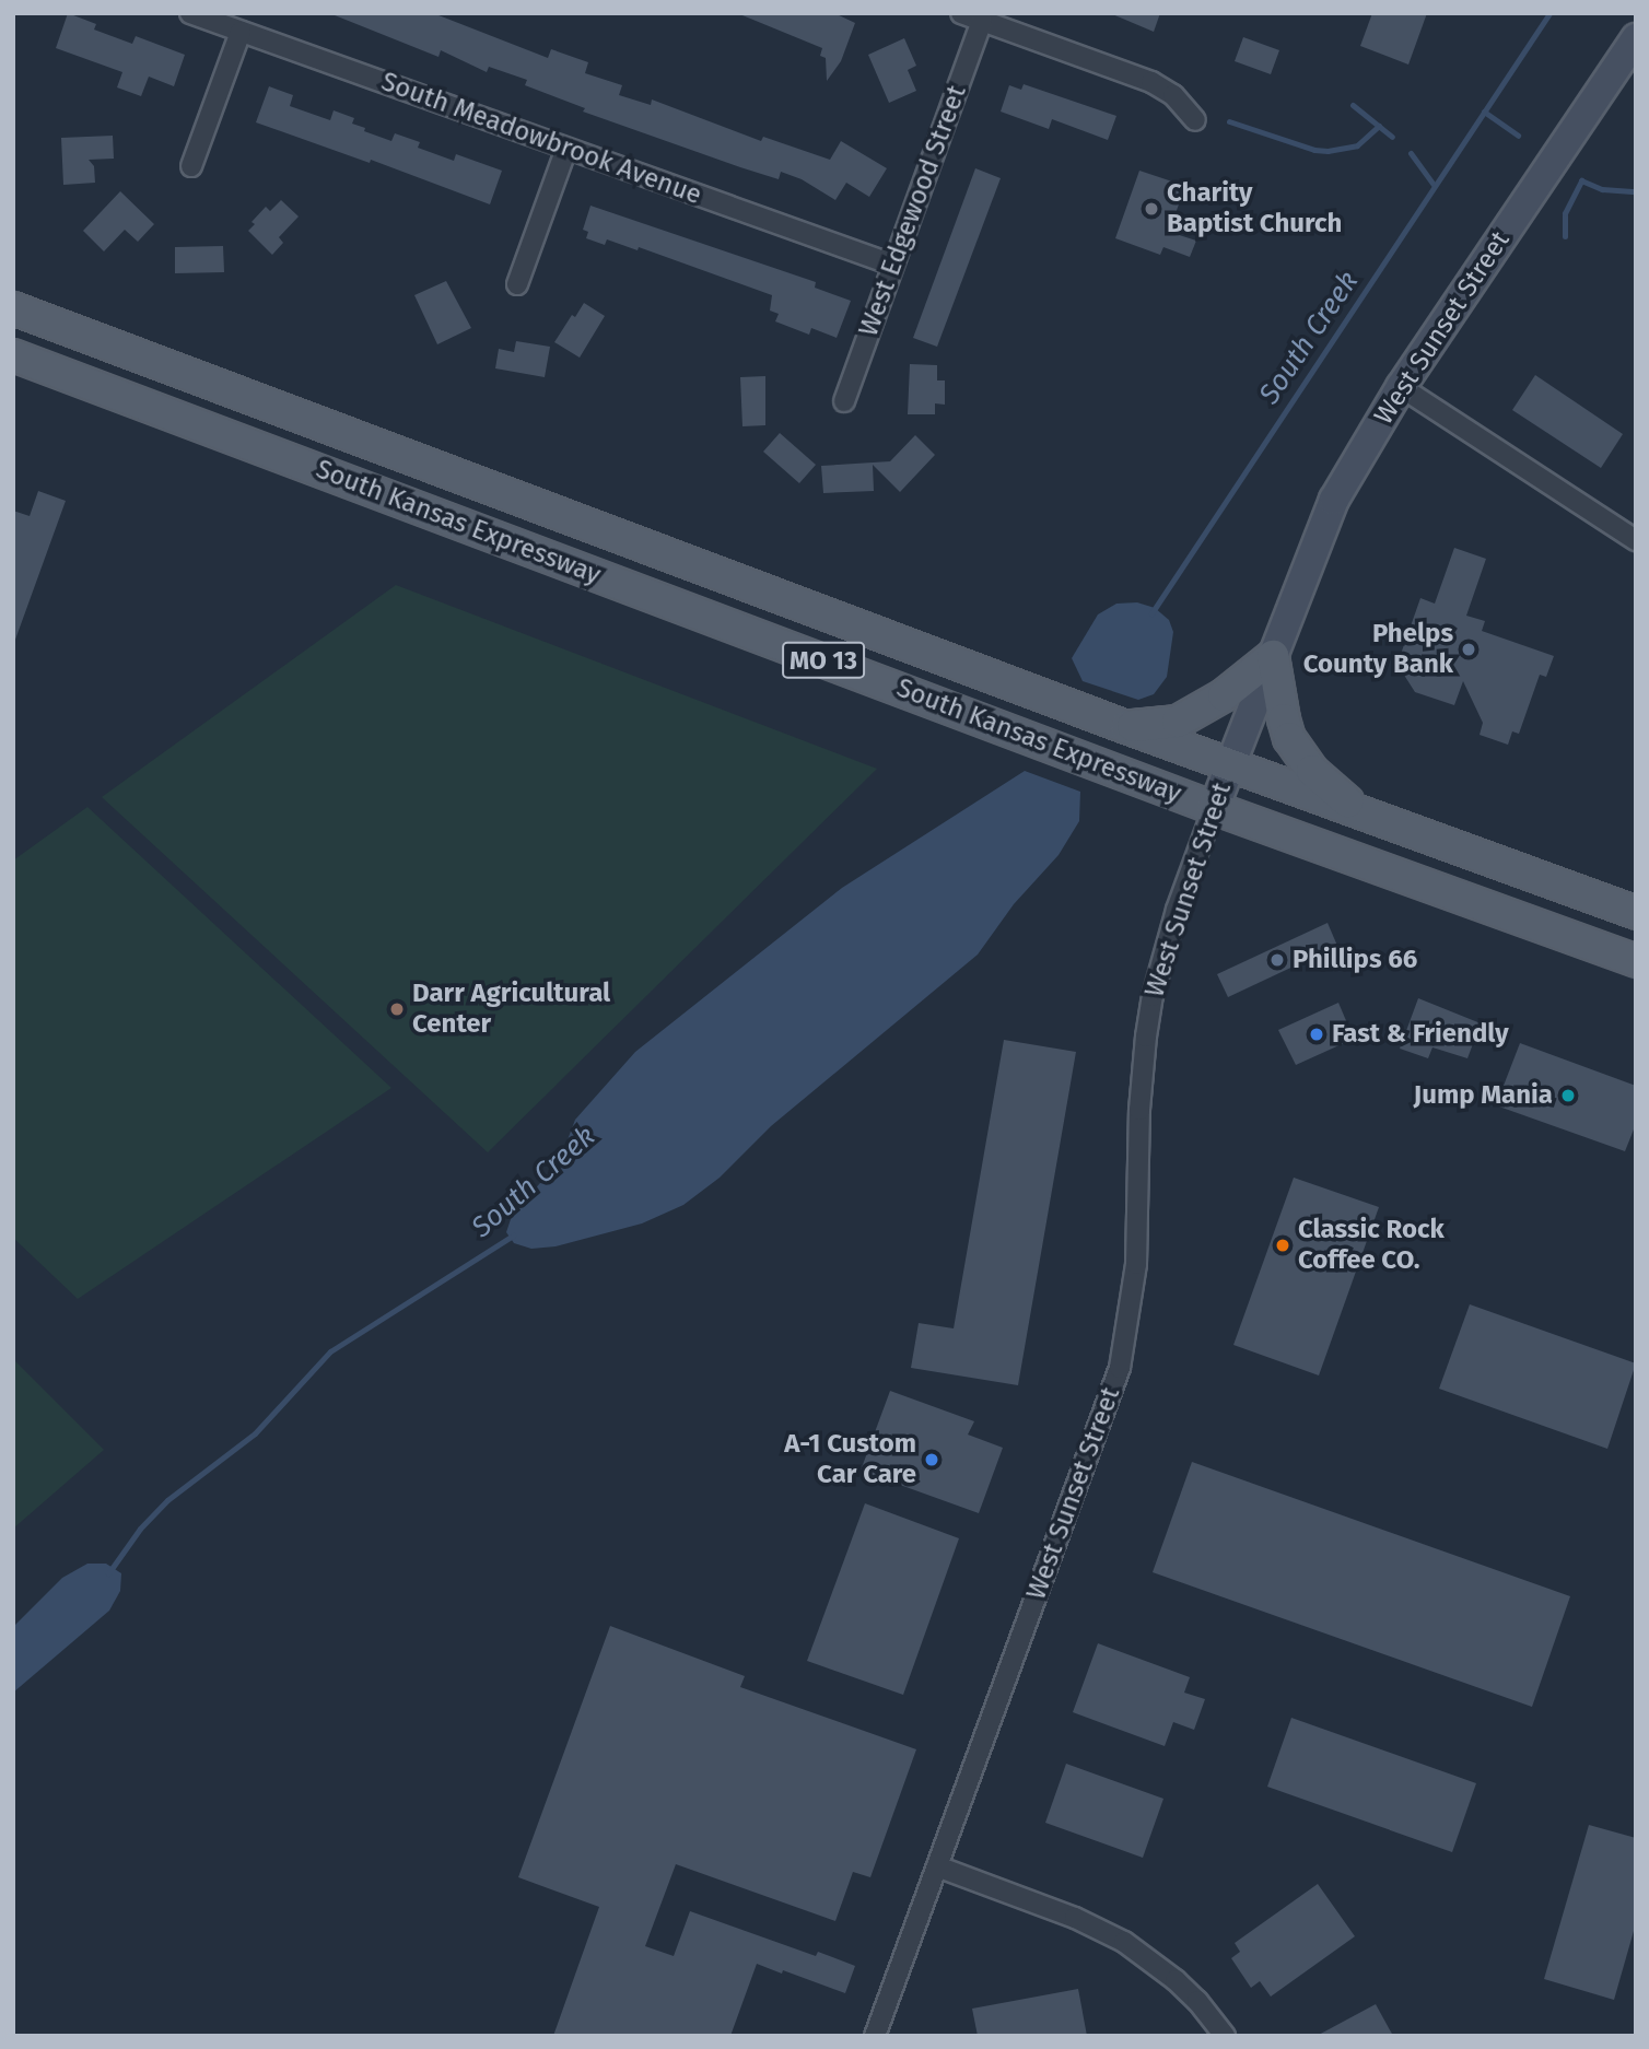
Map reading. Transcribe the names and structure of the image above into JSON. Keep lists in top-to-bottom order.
{
  "streets": {
    "main road": ["West Sunset Street", "South Kansas Expressway", "MO 13"],
    "street": ["South Meadowbrook Avenue", "West Edgewood Street"]
  },
  "crossings": [
    ["South Meadowbrook Avenue", "West Edgewood Street"],
    ["West Sunset Street", "South Kansas Expressway"]
  ],
  "water": ["South Creek"],
  "places": [
    "Charity Baptist Church",
    "Phelps County Bank",
    "Phillips 66",
    "Darr Agricultural Center",
    "Fast & Friendly",
    "Jump Mania",
    "Classic Rock Coffee CO.",
    "A-1 Custom Car Care"
  ]
}
